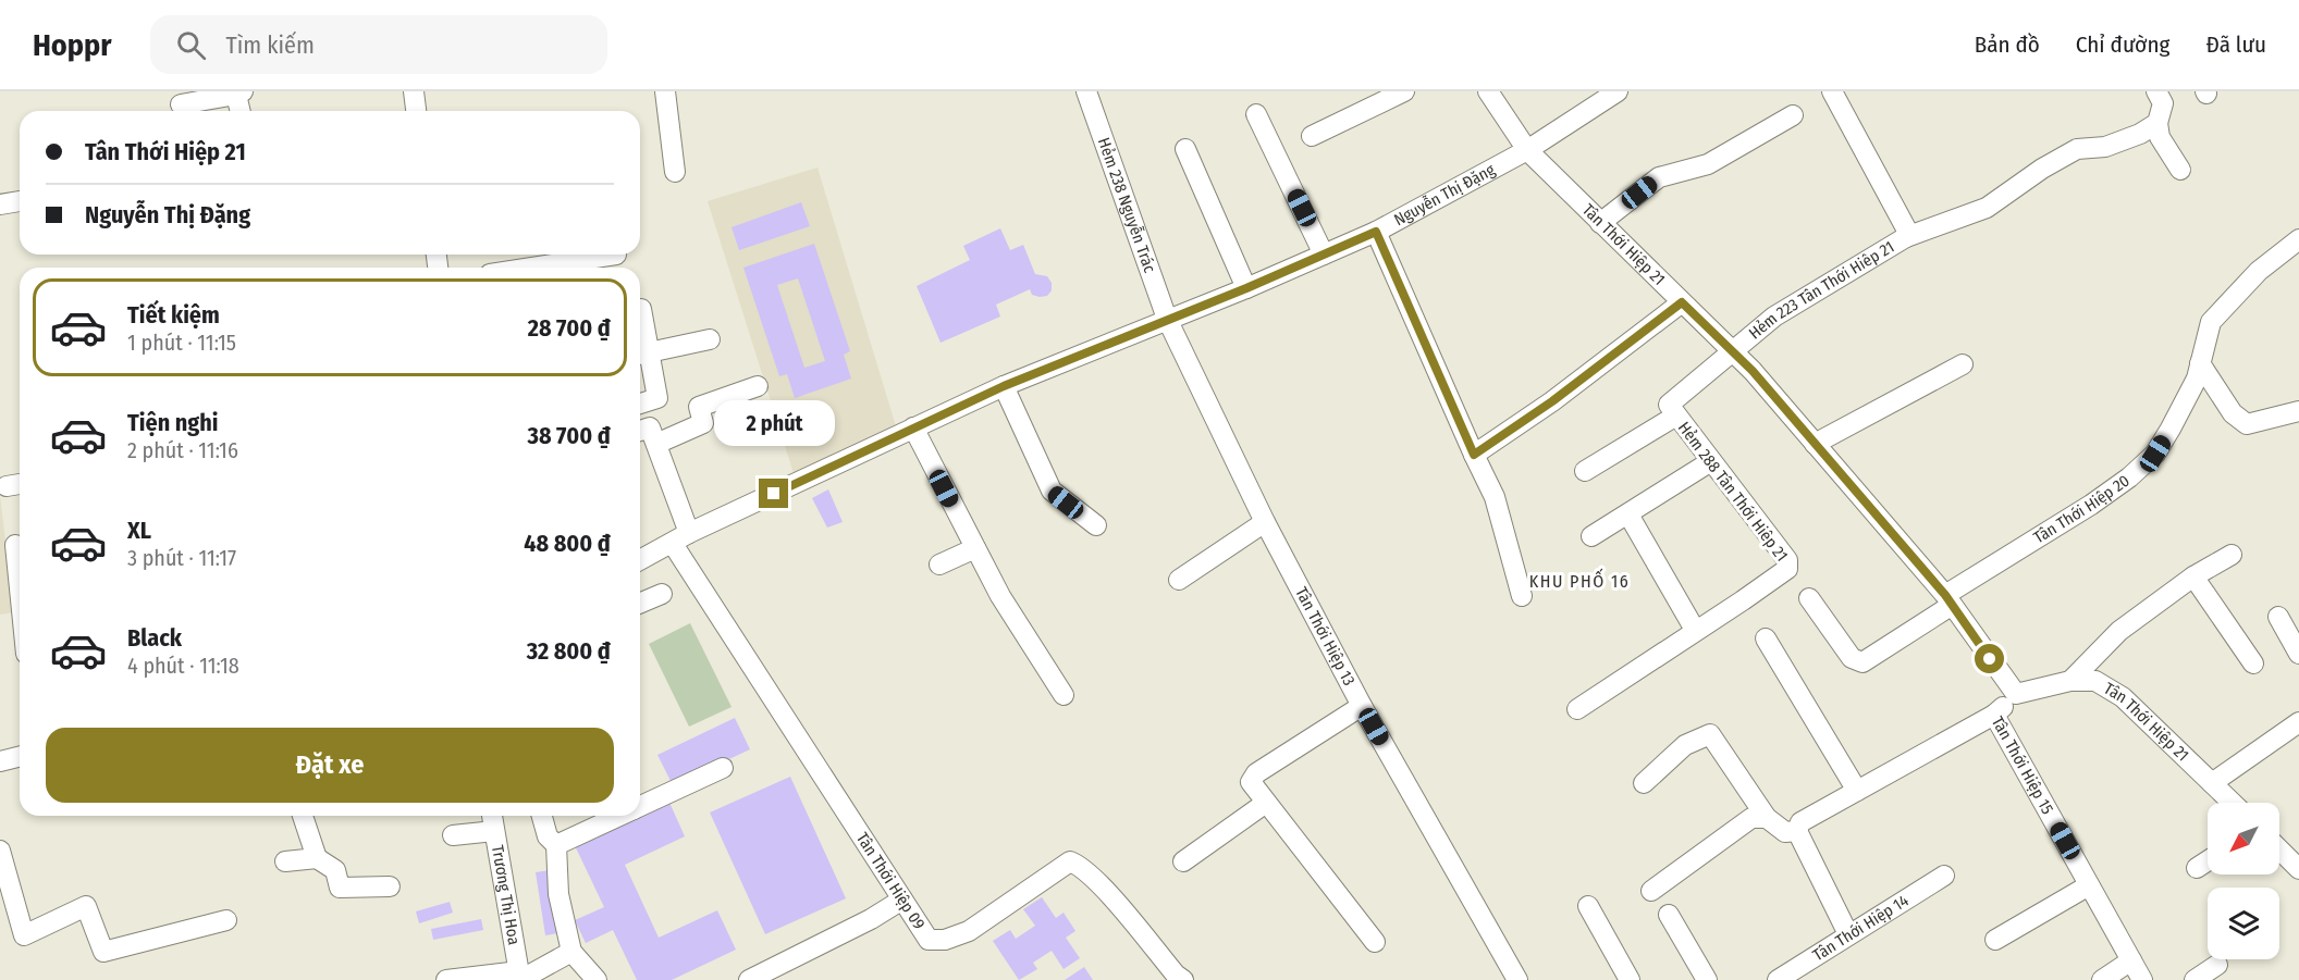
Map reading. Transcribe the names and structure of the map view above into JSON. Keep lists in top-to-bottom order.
{
  "streets": {
    "street": [
      "Nguyễn Thị Đặng",
      "Hẻm 238 Nguyễn Trác",
      "Tân Thới Hiệp 21",
      "Hẻm 223 Tân Thới Hiêp 21",
      "Hẻm 288 Tân Thới Hiêp 21",
      "Tân Thới Hiệp 20",
      "Tân Thới Hiệp 13",
      "Tân Thới Hiệp 15",
      "Tân Thới Hiệp 09",
      "Trương Thị Hoa",
      "Tân Thới Hiệp 14"
    ]
  },
  "crossings": [
    ["Nguyễn Thị Đặng", "Hẻm 238 Nguyễn Trác"],
    ["Nguyễn Thị Đặng", "Tân Thới Hiệp 21"],
    ["Nguyễn Thị Đặng", "Tân Thới Hiệp 13"],
    ["Nguyễn Thị Đặng", "Tân Thới Hiệp 09"],
    ["Hẻm 238 Nguyễn Trác", "Tân Thới Hiệp 13"],
    ["Tân Thới Hiệp 21", "Hẻm 223 Tân Thới Hiêp 21"],
    ["Tân Thới Hiệp 21", "Hẻm 288 Tân Thới Hiêp 21"],
    ["Tân Thới Hiệp 21", "Tân Thới Hiệp 20"],
    ["Tân Thới Hiệp 21", "Tân Thới Hiệp 15"],
    ["Hẻm 223 Tân Thới Hiêp 21", "Hẻm 288 Tân Thới Hiêp 21"]
  ],
  "districts": ["KHU PHỐ 16"],
  "north": "bottom left",
  "page": {
    "header": "Hoppr",
    "search": "Tìm kiếm",
    "nav": ["Bản đồ", "Chỉ đường", "Đã lưu"],
    "banner": ["Tân Thới Hiệp 21", "Nguyễn Thị Đặng"],
    "list": [
      {
        "name": "Tiết kiệm",
        "note": "1 phút · 11:15",
        "value": "28 700 ₫"
      },
      {
        "name": "Tiện nghi",
        "note": "2 phút · 11:16",
        "value": "38 700 ₫"
      },
      {
        "name": "XL",
        "note": "3 phút · 11:17",
        "value": "48 800 ₫"
      },
      {
        "name": "Black",
        "note": "4 phút · 11:18",
        "value": "32 800 ₫"
      }
    ],
    "bubble": "2 phút",
    "buttons": "Đặt xe"
  }
}
